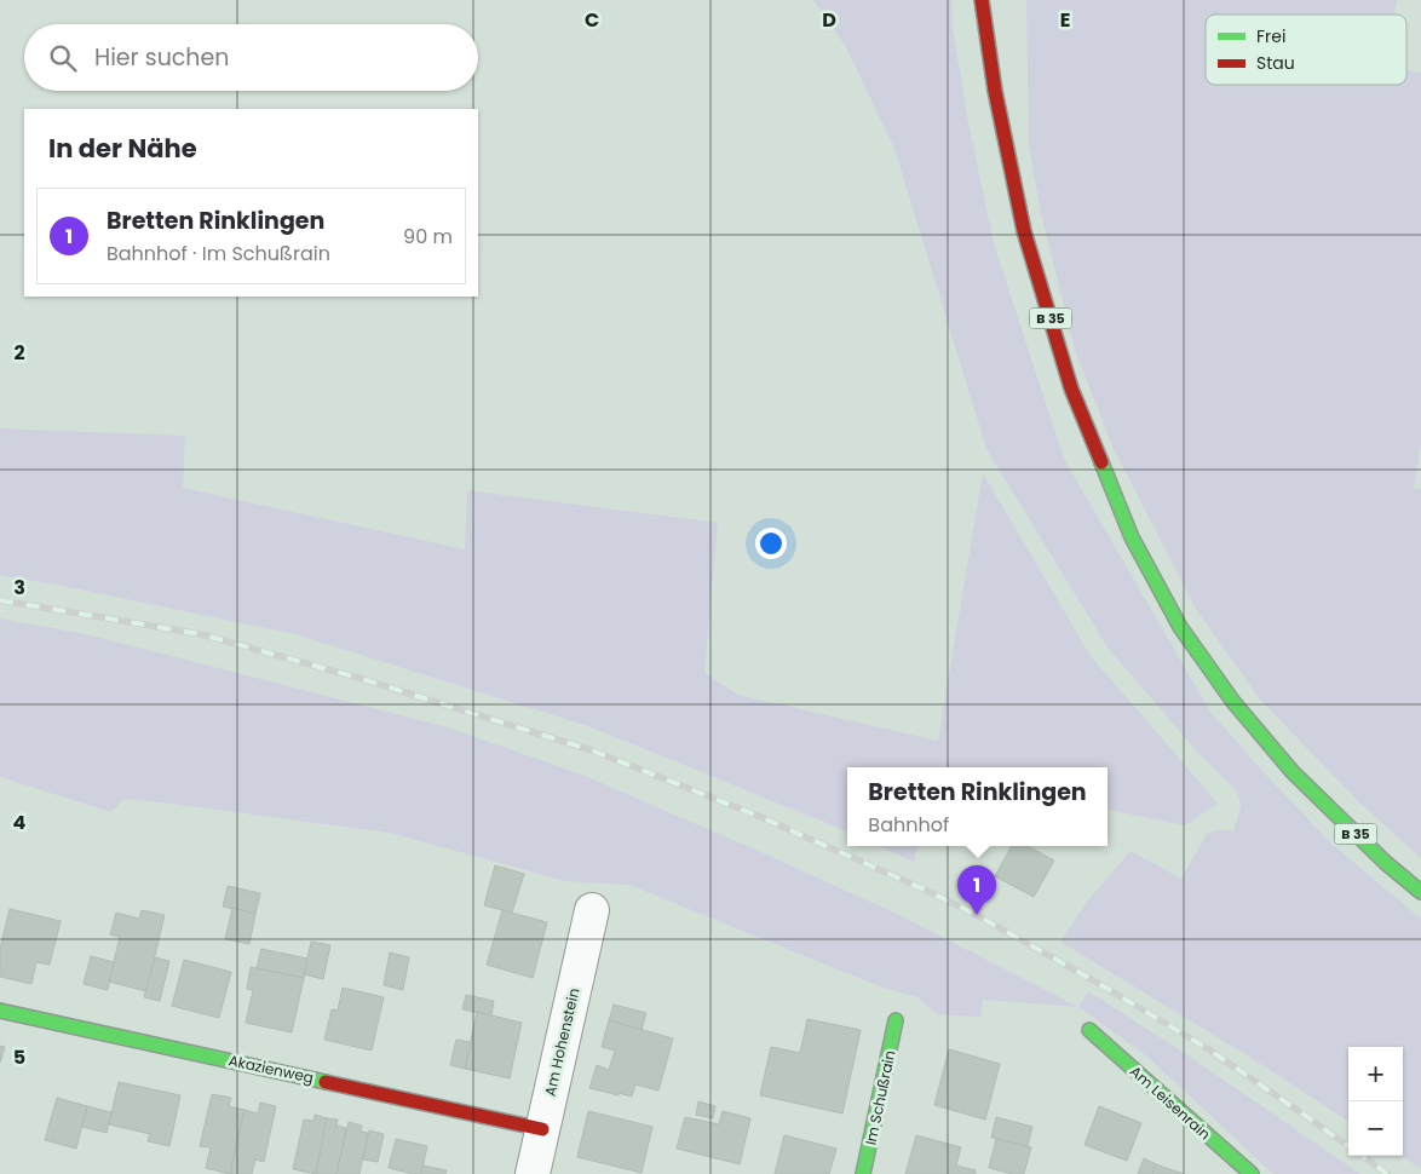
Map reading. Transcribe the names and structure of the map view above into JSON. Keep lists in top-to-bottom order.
{
  "streets": {
    "main road": [
      "B 35",
      "Akazienweg",
      "Im Schußrain",
      "Am Leisenrain"
    ],
    "street": ["Am Hohenstein"]
  },
  "crossings": [
    ["Am Hohenstein", "Akazienweg"]
  ],
  "legend": ["Frei", "Stau"],
  "page": {
    "search": "Hier suchen",
    "heading": "In der Nähe",
    "list": [
      {
        "mark": "1",
        "name": "Bretten Rinklingen",
        "note": "Bahnhof · Im Schußrain",
        "value": "90 m"
      }
    ],
    "popup": ["Bretten Rinklingen", "Bahnhof"],
    "pins": "1",
    "map_buttons": ["+", "−"]
  },
  "grid": {
    "columns": ["C", "D", "E"],
    "rows": [
      "2",
      "3",
      "4",
      "5"
    ]
  }
}
